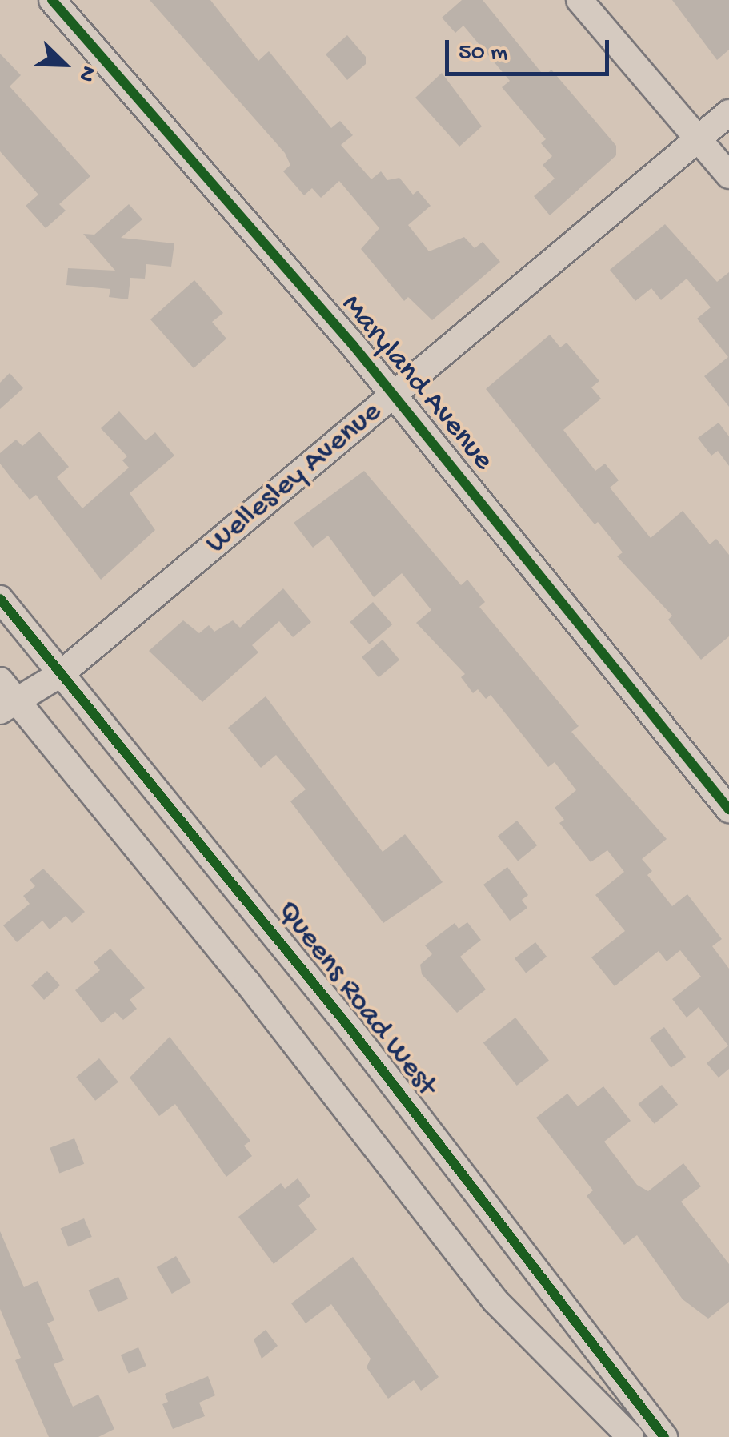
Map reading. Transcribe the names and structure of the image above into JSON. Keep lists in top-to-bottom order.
{
  "streets": {
    "street": ["Maryland Avenue", "Wellesley Avenue", "Queens Road West"]
  },
  "crossings": [
    ["Maryland Avenue", "Wellesley Avenue"],
    ["Wellesley Avenue", "Queens Road West"]
  ],
  "scale_bar": "50 m",
  "north": "bottom right"
}
